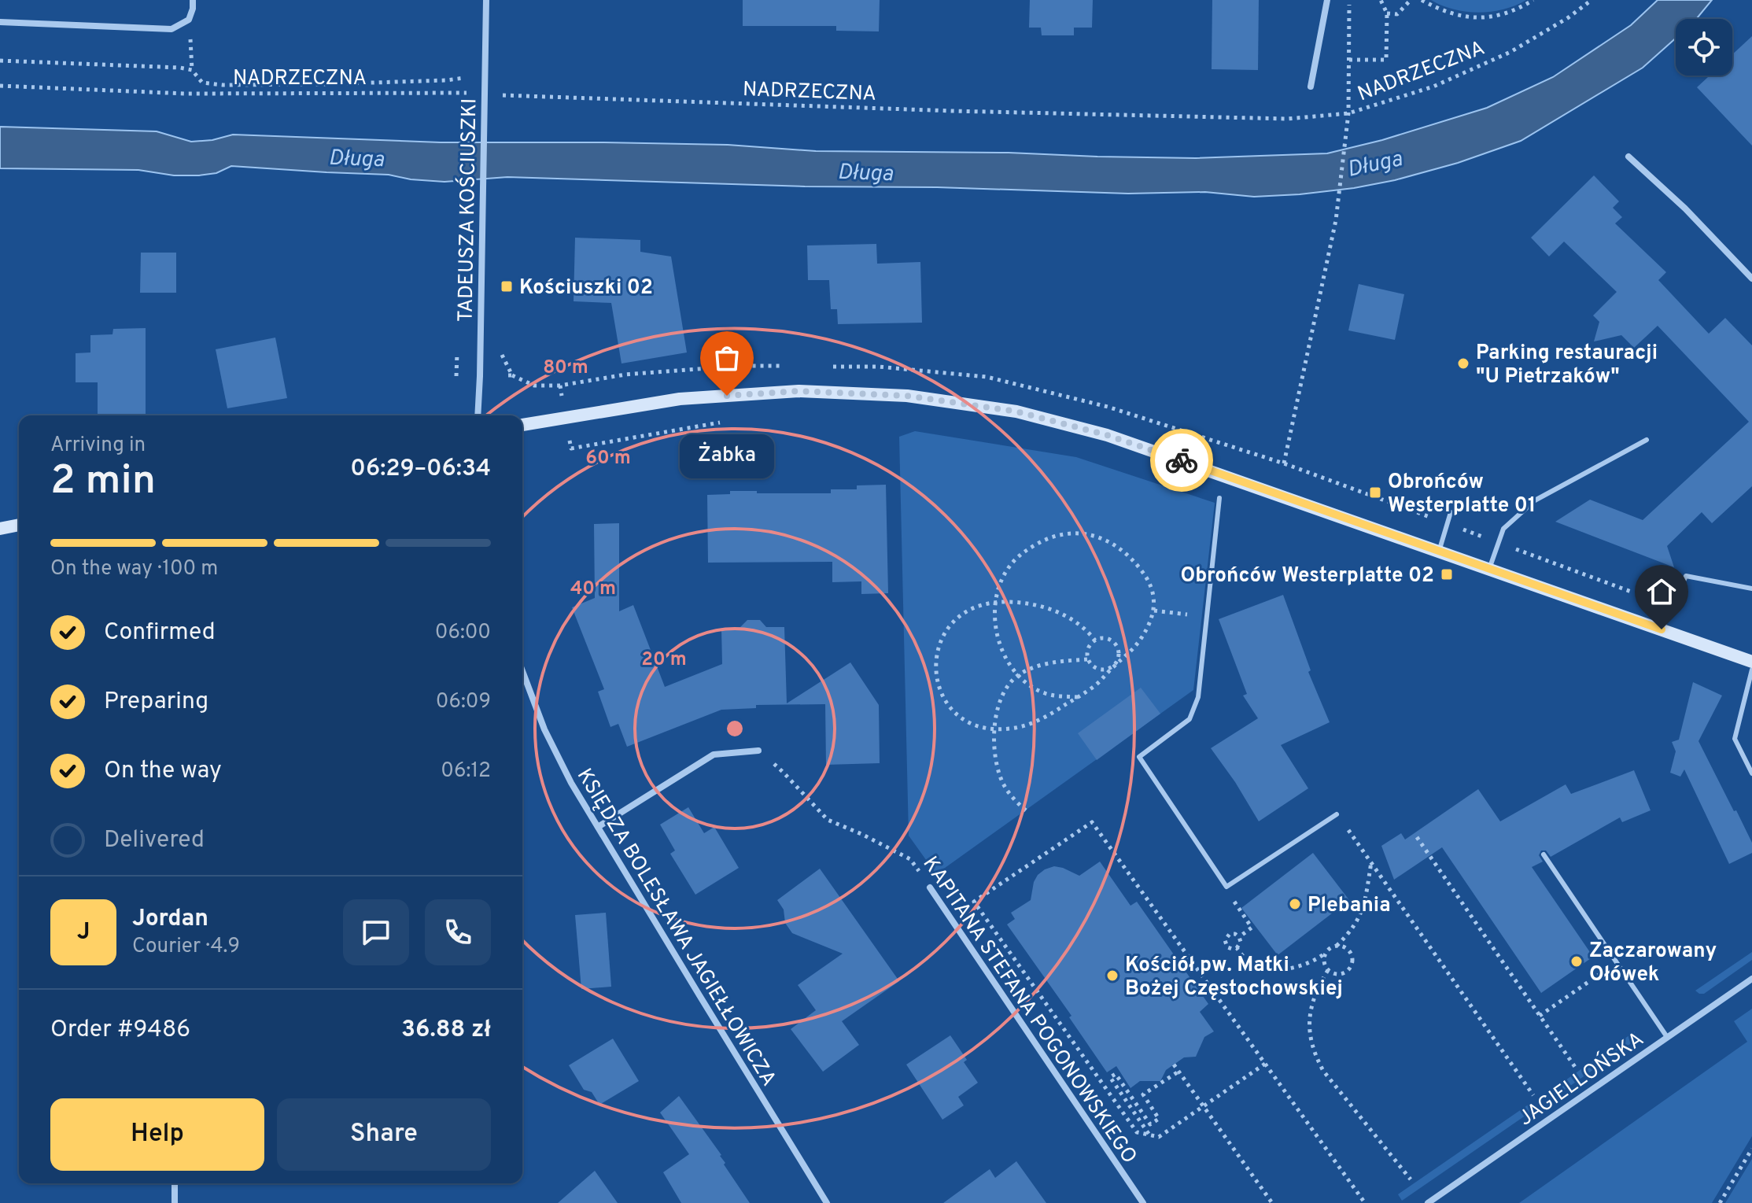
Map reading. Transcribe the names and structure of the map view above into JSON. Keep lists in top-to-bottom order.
{
  "streets": {
    "street": [
      "TADEUSZA KOŚCIUSZKI",
      "KSIĘDZA BOLESŁAWA JAGIEŁŁOWICZA",
      "KAPITANA STEFANA POGONOWSKIEGO",
      "JAGIELLOŃSKA"
    ],
    "path": ["NADRZECZNA"]
  },
  "crossings": [
    ["NADRZECZNA", "TADEUSZA KOŚCIUSZKI"]
  ],
  "water": ["Długa"],
  "places": {
    "transit": ["Kościuszki 02", "Obrońców Westerplatte 01", "Obrońców Westerplatte 02"],
    "other": [
      "Parking restauracji \"U Pietrzaków\"",
      "Żabka",
      "Plebania",
      "Zaczarowany Ołówek",
      "Kościół pw. Matki Bożej Częstochowskiej"
    ]
  },
  "page": {
    "heading": ["2 min", "Arriving in", "06:29–06:34"],
    "panel": [
      "Jordan",
      "Courier · 4.9",
      "Order #9486",
      "36.88 zł"
    ],
    "bubble": "Żabka",
    "bar": "On the way · 100 m",
    "list": [
      ["Confirmed", "06:00"],
      ["Preparing", "06:09"],
      ["On the way", "06:12"],
      "Delivered"
    ],
    "round": "J",
    "buttons": ["Help", "Share"]
  },
  "rings": [
    "80 m",
    "60 m",
    "40 m",
    "20 m"
  ]
}
